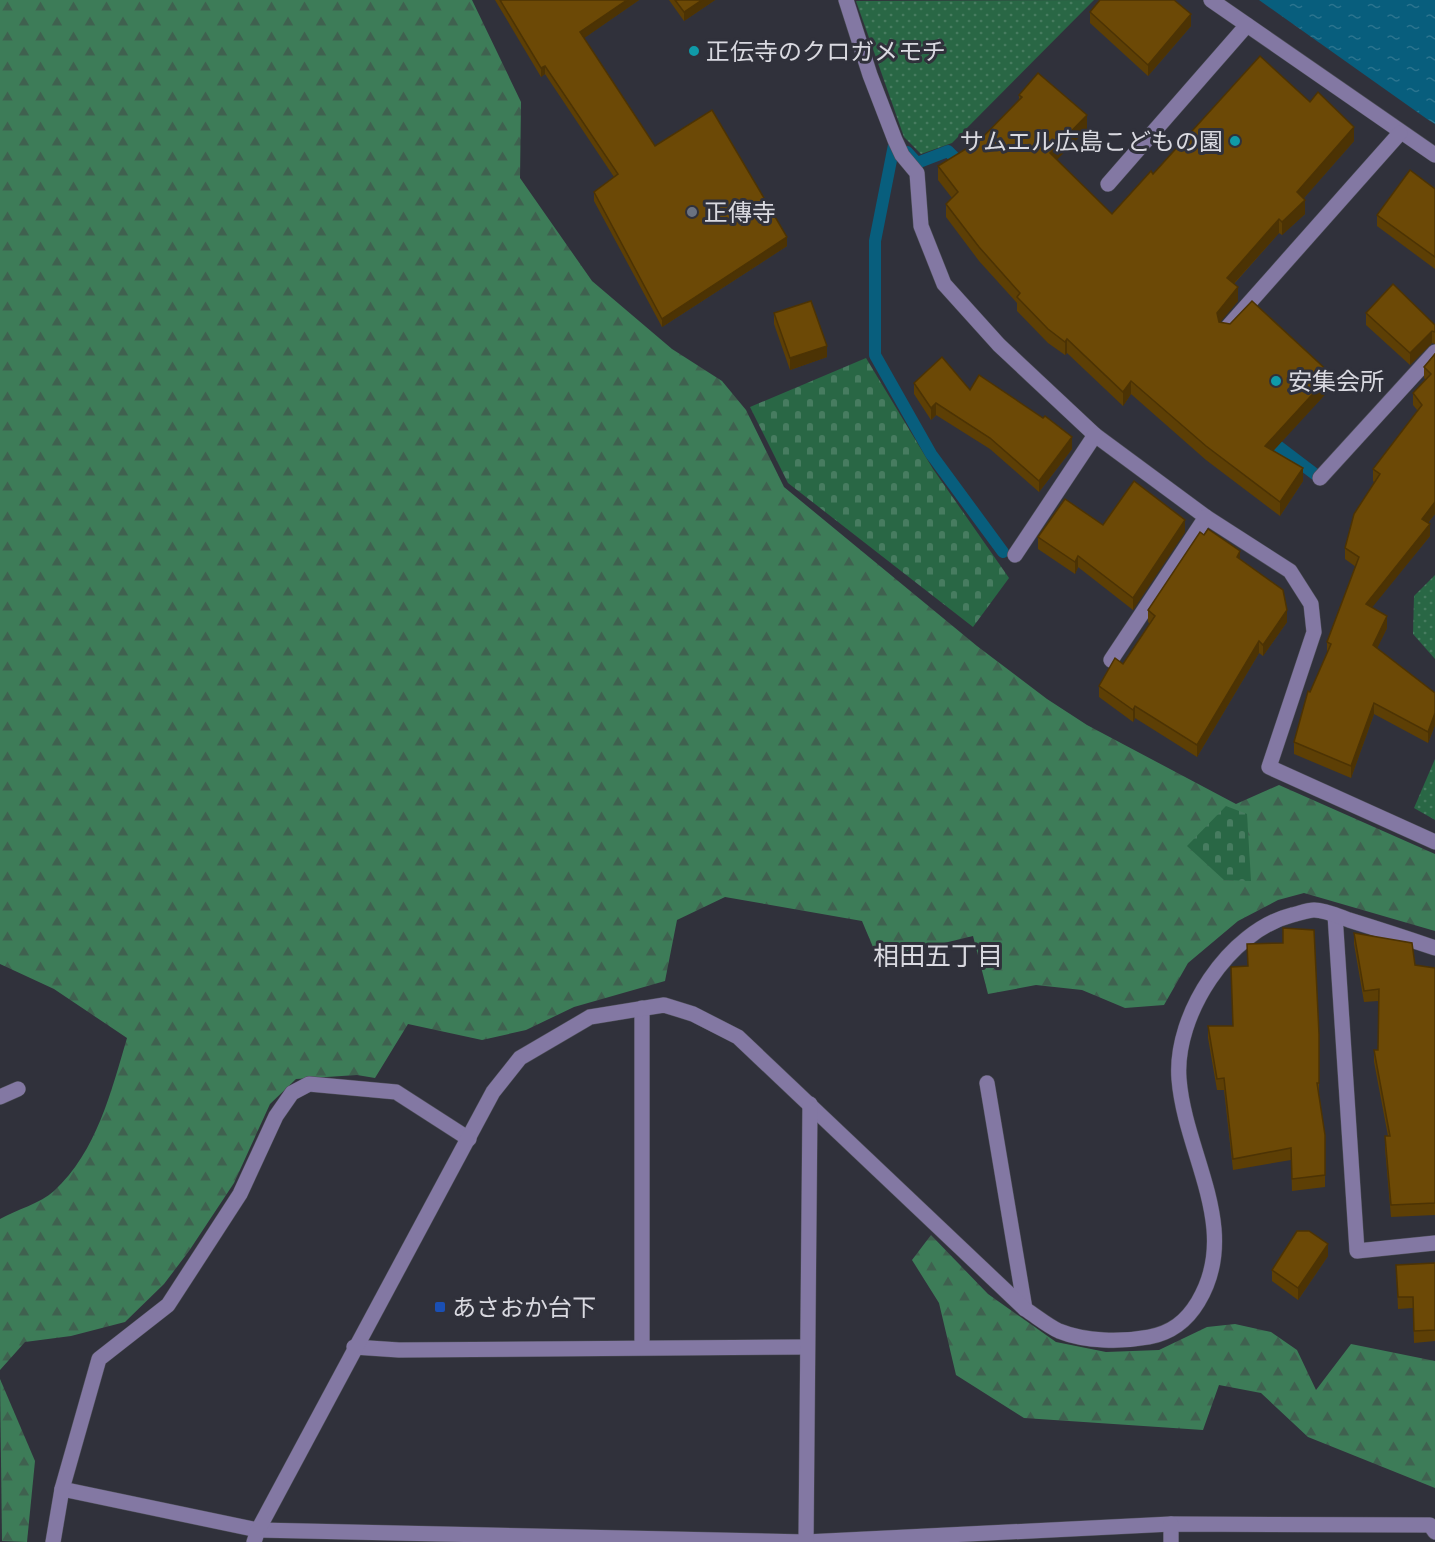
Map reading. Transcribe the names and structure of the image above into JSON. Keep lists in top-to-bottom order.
{
  "districts": ["相田五丁目"],
  "places": {
    "other": [
      "正伝寺のクロガメモチ",
      "サムエル広島こどもの園",
      "正傳寺",
      "安集会所"
    ],
    "transit": ["あさおか台下"]
  }
}
